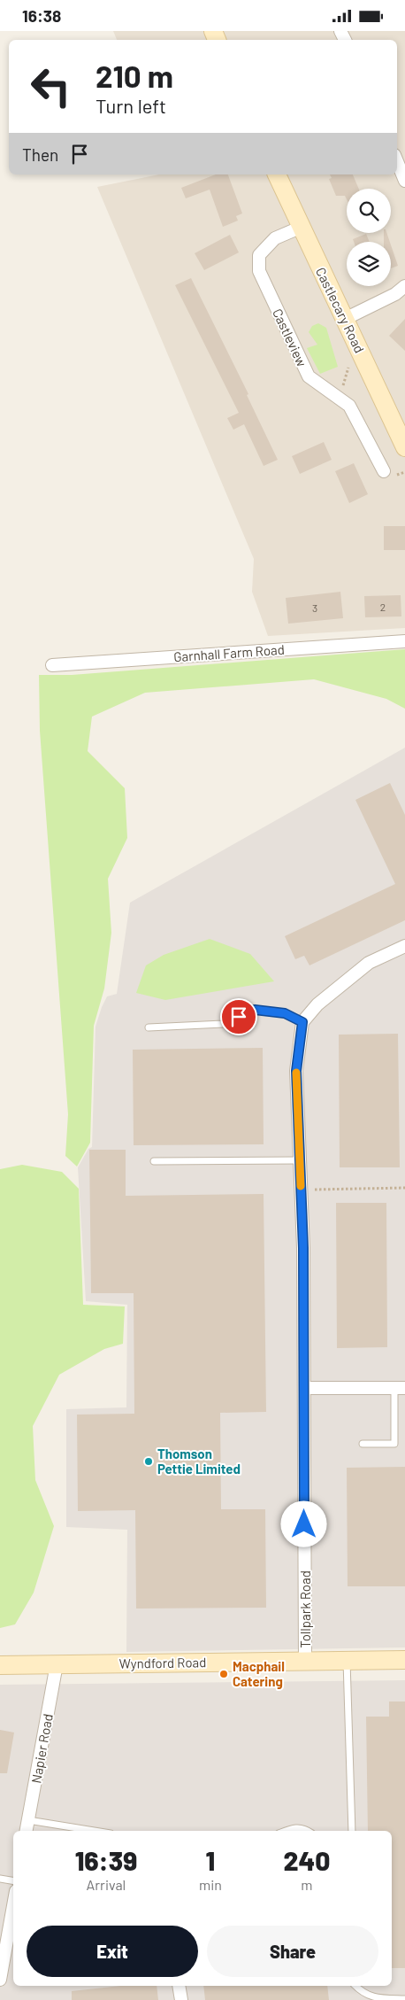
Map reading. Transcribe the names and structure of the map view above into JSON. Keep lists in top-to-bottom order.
{
  "streets": {
    "street": [
      "Castlecary Road",
      "Castleview",
      "Garnhall Farm Road",
      "Tollpark Road",
      "Wyndford Road",
      "Napier Road"
    ]
  },
  "crossings": [
    ["Castlecary Road", "Castleview"],
    ["Tollpark Road", "Wyndford Road"],
    ["Wyndford Road", "Napier Road"]
  ],
  "places": ["Thomson Pettie Limited", "Macphail Catering"],
  "house_numbers": ["2", "3"],
  "page": {
    "status": "16:38",
    "turn": ["210 m", "Turn left"],
    "then": "Then",
    "eta": [
      "16:39",
      "Arrival",
      "1",
      "min",
      "240",
      "m"
    ],
    "buttons": ["Exit", "Share"]
  }
}
